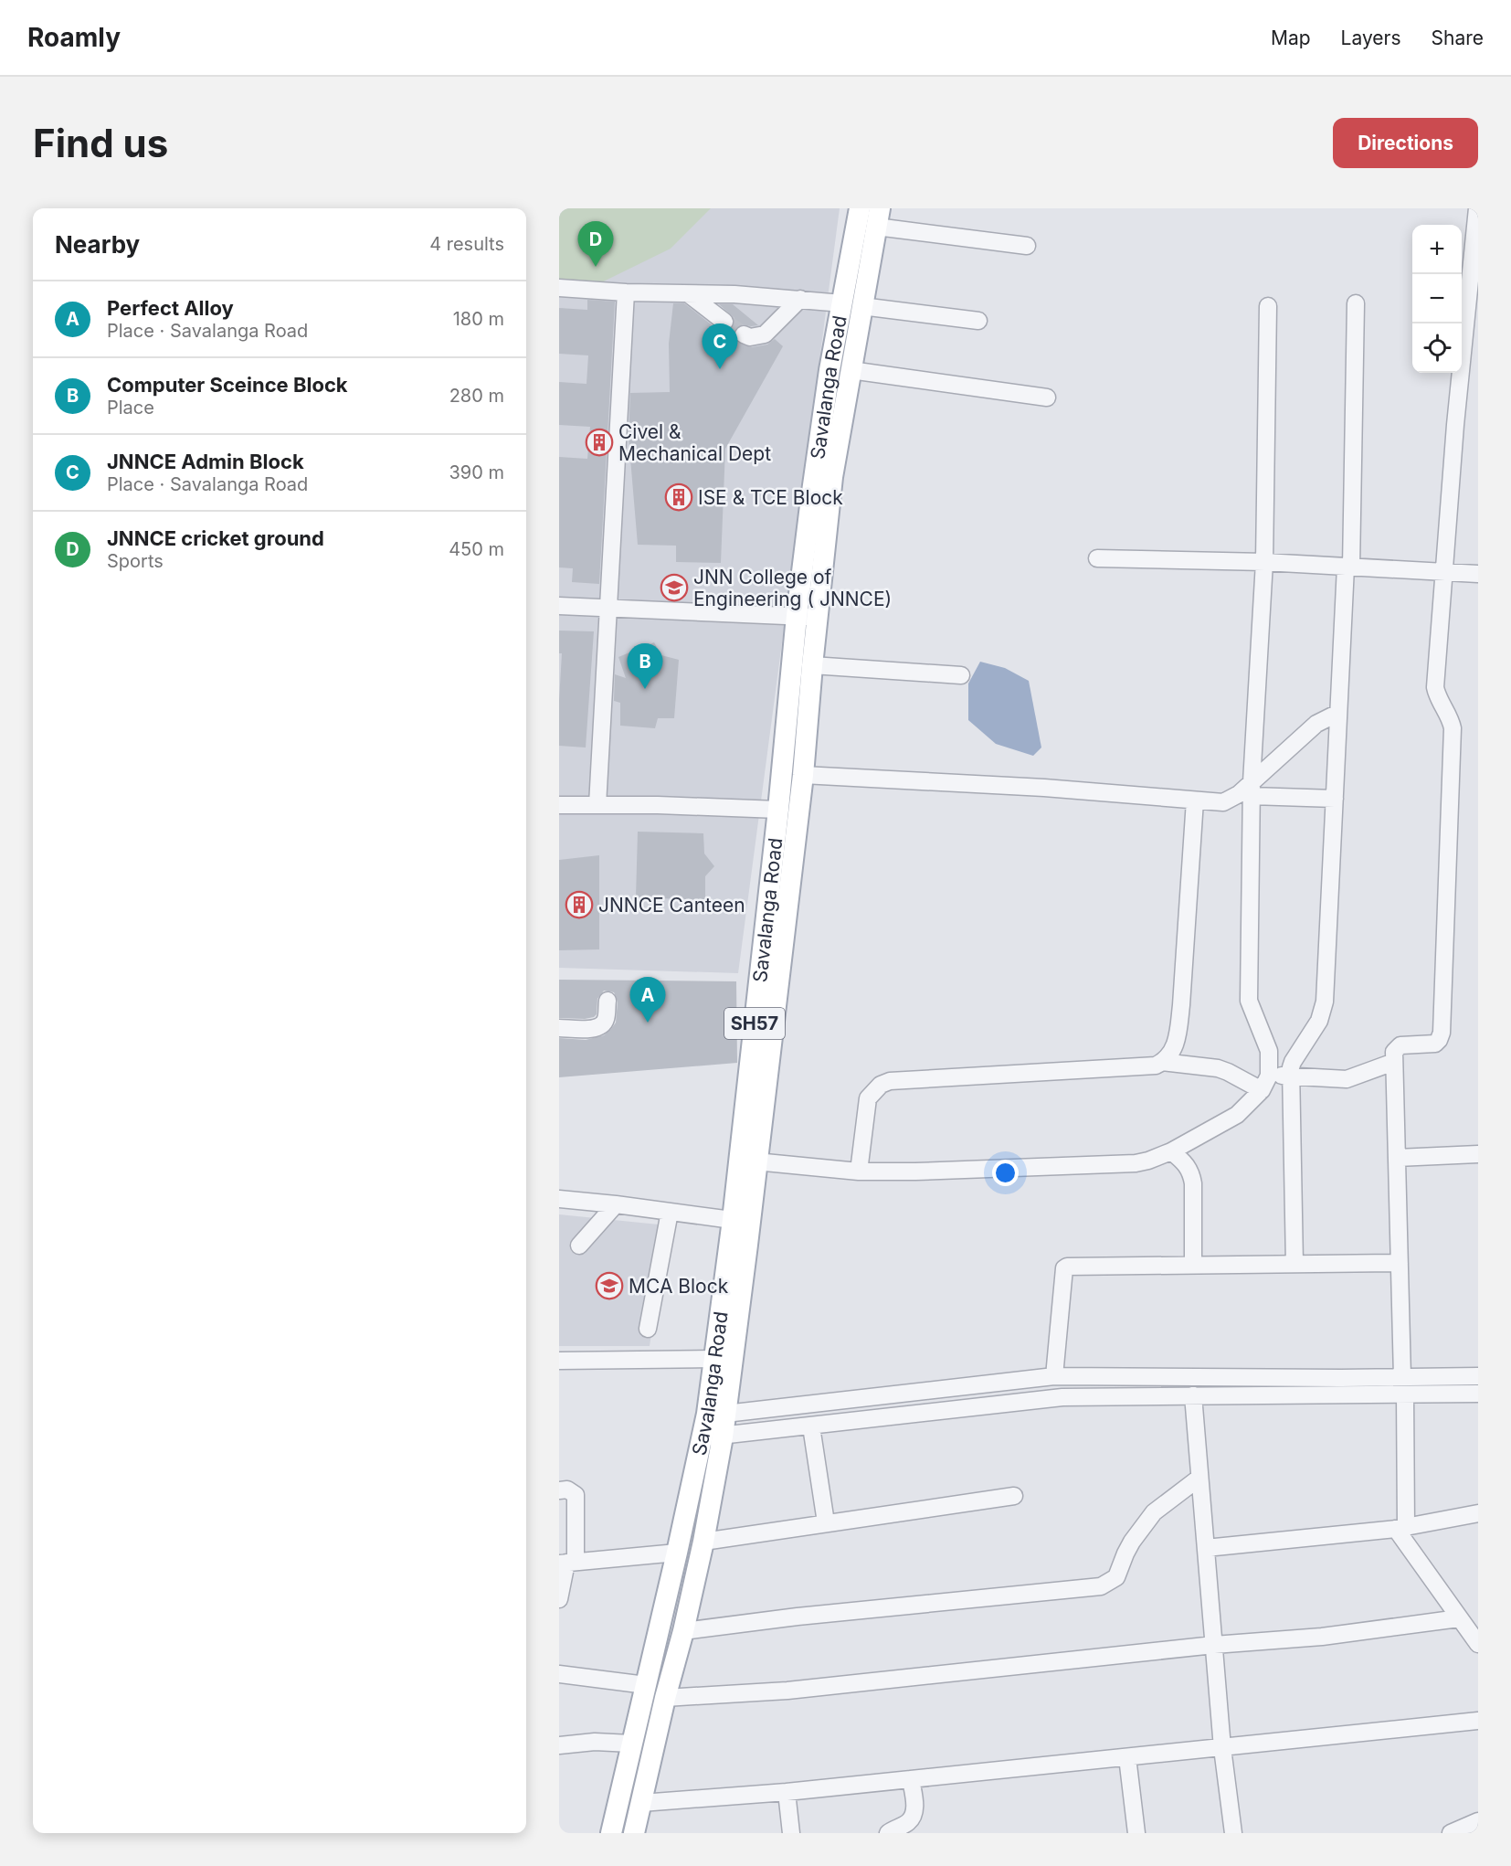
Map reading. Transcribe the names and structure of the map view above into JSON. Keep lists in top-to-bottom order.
{
  "streets": {
    "main road": ["Savalanga Road", "SH57"]
  },
  "places": {
    "building": ["Civel & Mechanical Dept", "ISE & TCE Block", "JNNCE Canteen"],
    "school or university": ["JNN College of Engineering ( JNNCE)", "MCA Block"]
  },
  "page": {
    "header": "Roamly",
    "nav": ["Map", "Layers", "Share"],
    "buttons": "Directions",
    "title": "Find us",
    "heading": ["Nearby", "4 results"],
    "pins": [
      "D",
      "C",
      "B",
      "A"
    ],
    "map_buttons": ["+", "−"],
    "list": [
      {
        "mark": "A",
        "name": "Perfect Alloy",
        "note": "Place · Savalanga Road",
        "value": "180 m"
      },
      {
        "mark": "B",
        "name": "Computer Sceince Block",
        "note": "Place",
        "value": "280 m"
      },
      {
        "mark": "C",
        "name": "JNNCE Admin Block",
        "note": "Place · Savalanga Road",
        "value": "390 m"
      },
      {
        "mark": "D",
        "name": "JNNCE cricket ground",
        "note": "Sports",
        "value": "450 m"
      }
    ]
  }
}
